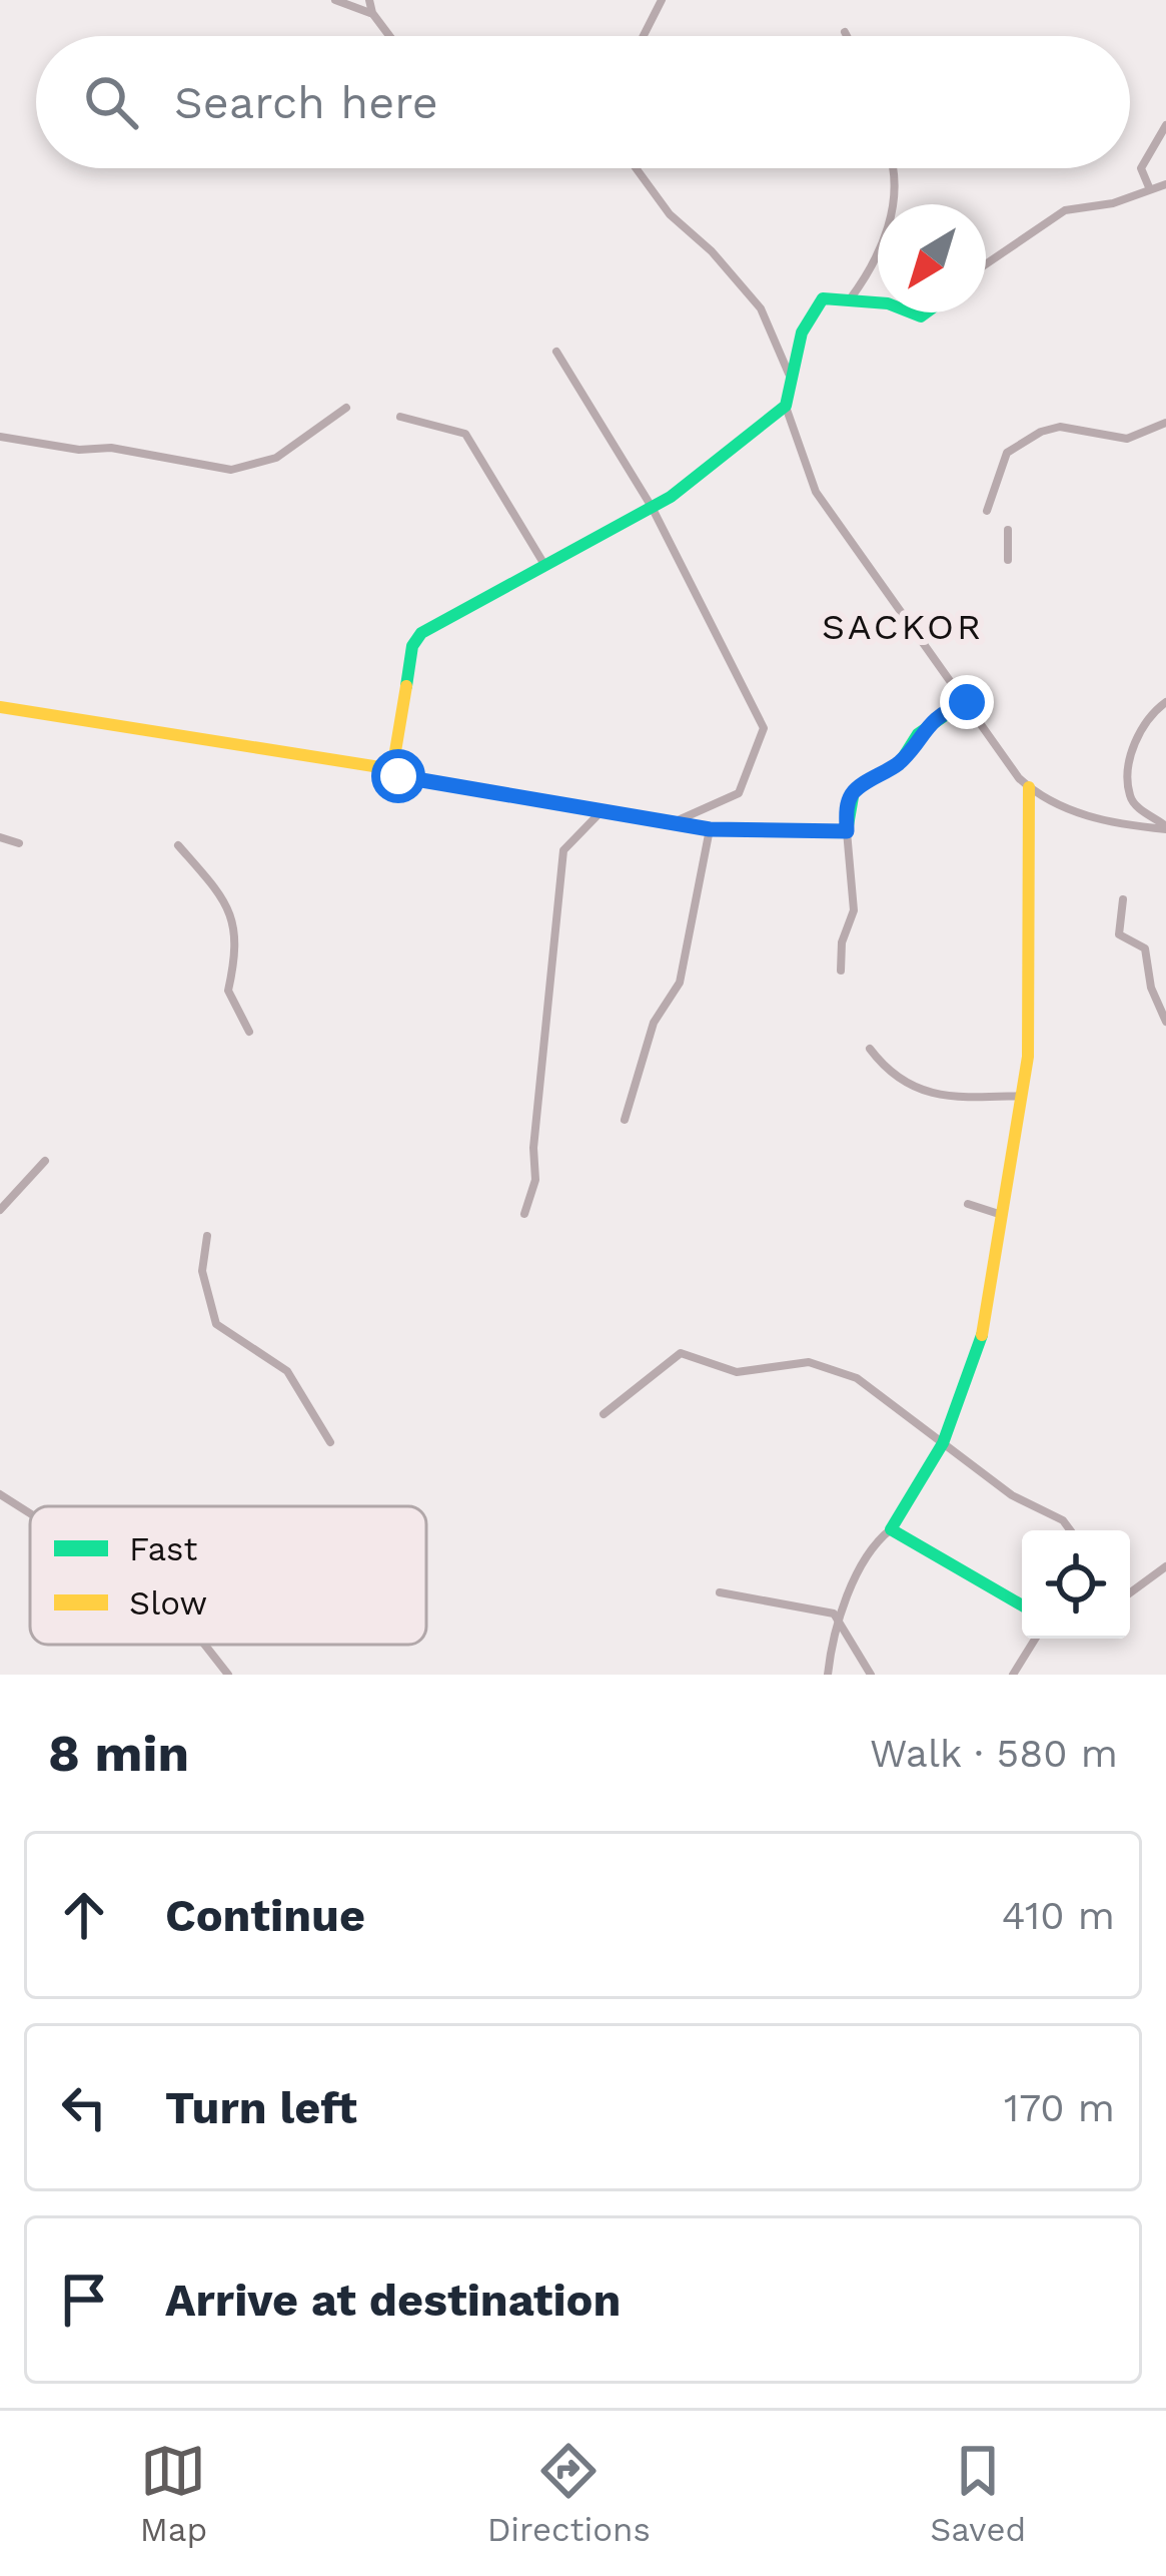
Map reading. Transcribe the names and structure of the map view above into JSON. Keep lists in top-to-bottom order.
{
  "districts": ["SACKOR"],
  "legend": ["Fast", "Slow"],
  "north": "bottom left",
  "page": {
    "search": "Search here",
    "heading": ["8 min", "Walk · 580 m"],
    "list": [
      ["Continue", "410 m"],
      ["Turn left", "170 m"],
      "Arrive at destination"
    ],
    "nav": ["Map", "Directions", "Saved"]
  }
}
